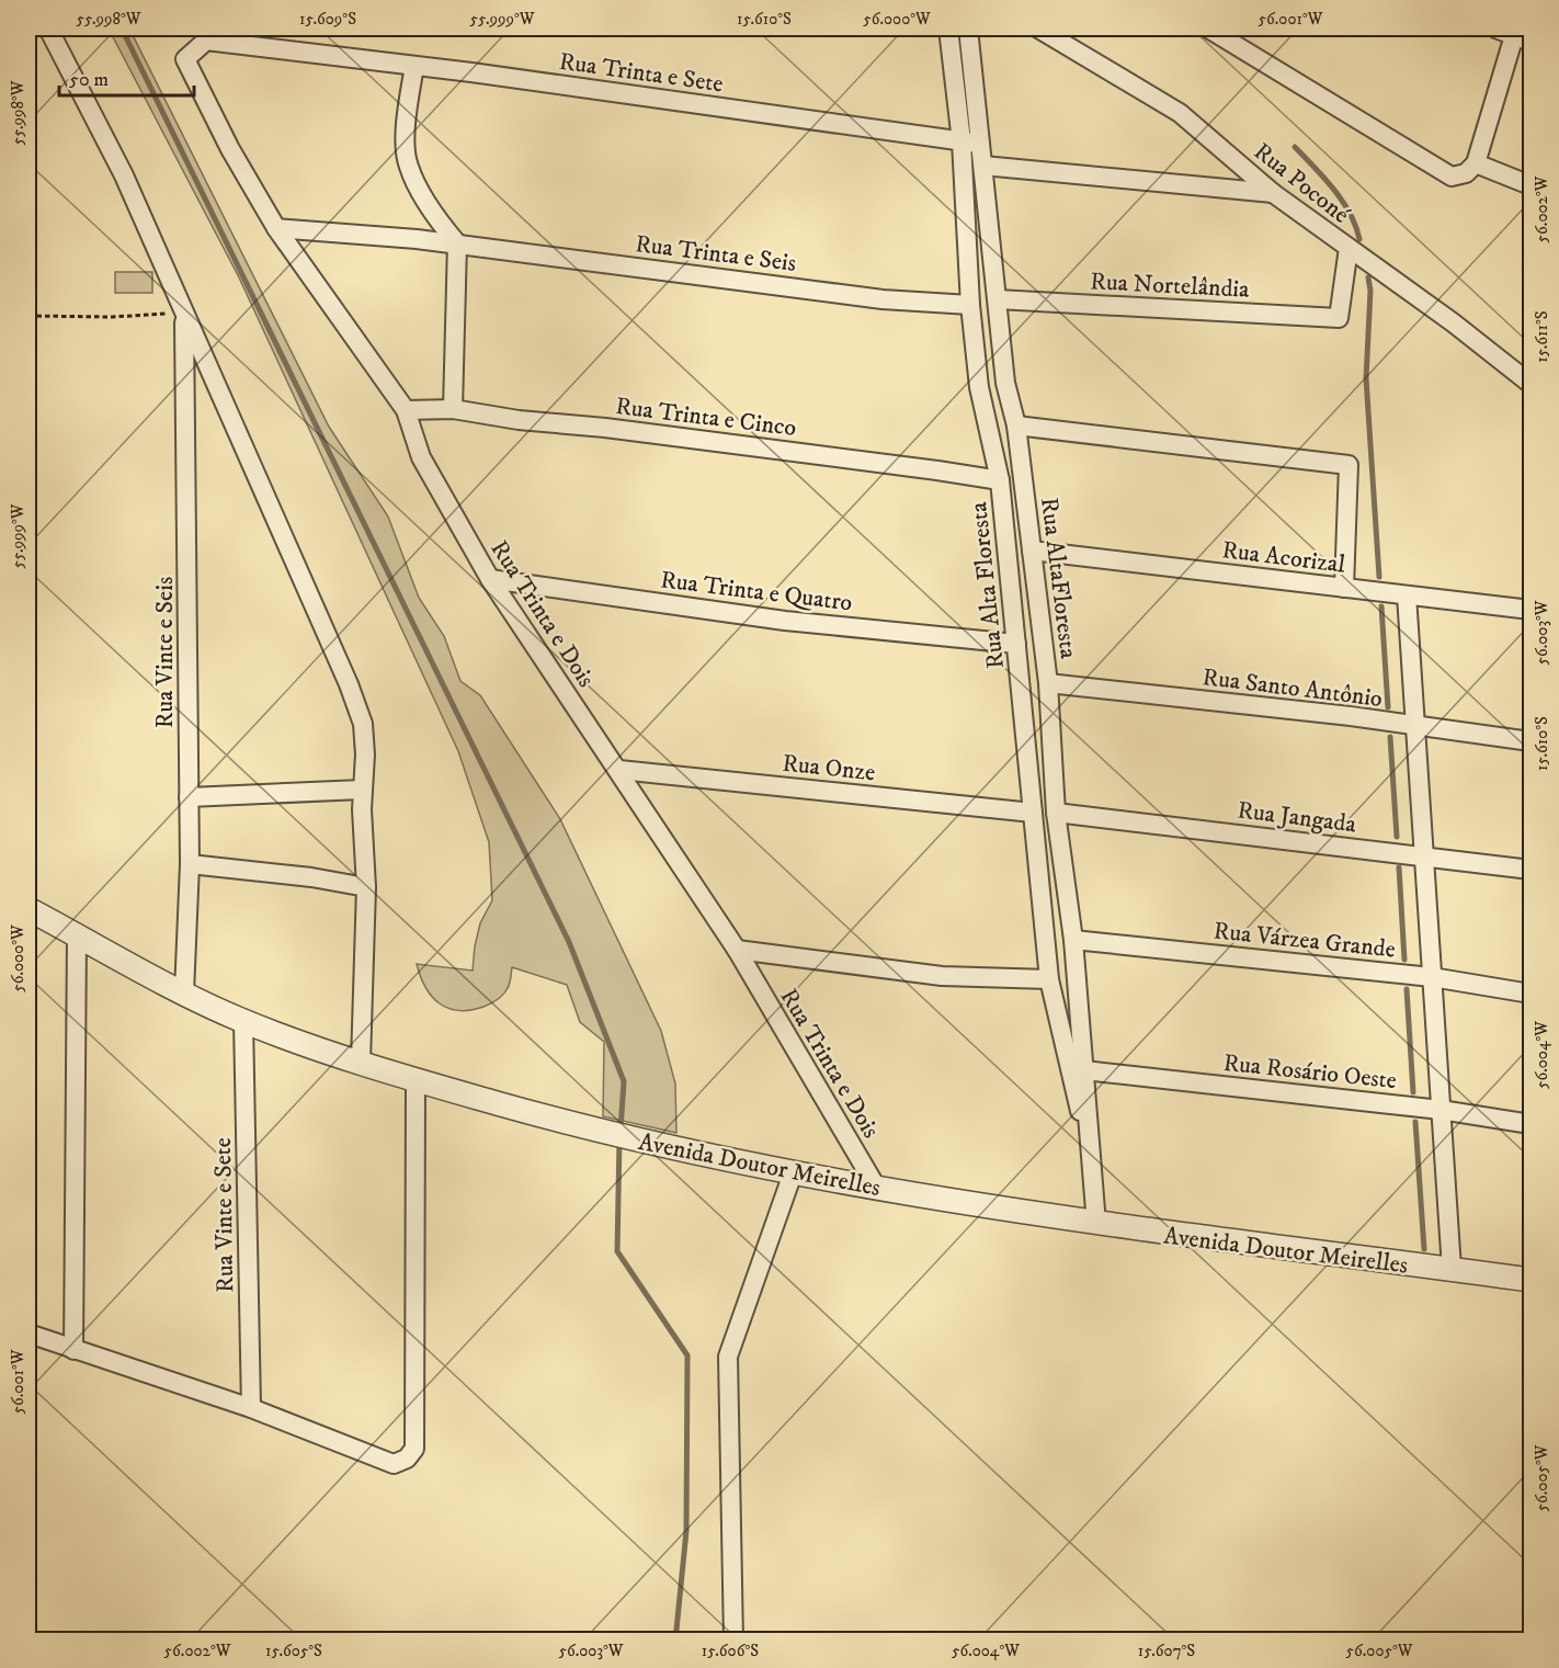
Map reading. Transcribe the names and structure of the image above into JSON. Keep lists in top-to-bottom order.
{
  "streets": {
    "street": [
      "Rua Trinta e Sete",
      "Rua Poconé",
      "Rua Trinta e Seis",
      "Rua Nortelândia",
      "Rua Trinta e Cinco",
      "Rua Acorizal",
      "Rua AltaFloresta",
      "Rua Alta Floresta",
      "Rua Trinta e Quatro",
      "Rua Trinta e Dois",
      "Rua Vinte e Seis",
      "Rua Santo Antônio",
      "Rua Onze",
      "Rua Jangada",
      "Rua Várzea Grande",
      "Rua Rosário Oeste",
      "Avenida Doutor Meirelles",
      "Rua Vinte e Sete"
    ]
  },
  "crossings": [
    ["Rua Trinta e Sete", "Rua AltaFloresta"],
    ["Rua Trinta e Sete", "Rua Alta Floresta"],
    ["Rua Trinta e Sete", "Rua Trinta e Dois"],
    ["Rua Poconé", "Rua Nortelândia"],
    ["Rua Trinta e Seis", "Rua Alta Floresta"],
    ["Rua Nortelândia", "Rua AltaFloresta"],
    ["Rua Trinta e Cinco", "Rua Alta Floresta"],
    ["Rua Trinta e Cinco", "Rua Trinta e Dois"],
    ["Rua Acorizal", "Rua AltaFloresta"],
    ["Rua AltaFloresta", "Rua Alta Floresta"],
    ["Rua AltaFloresta", "Rua Santo Antônio"],
    ["Rua AltaFloresta", "Rua Jangada"],
    ["Rua AltaFloresta", "Rua Várzea Grande"],
    ["Rua AltaFloresta", "Rua Rosário Oeste"],
    ["Rua Alta Floresta", "Rua Trinta e Quatro"],
    ["Rua Alta Floresta", "Rua Onze"],
    ["Rua Trinta e Quatro", "Rua Trinta e Dois"],
    ["Rua Trinta e Dois", "Rua Onze"],
    ["Rua Trinta e Dois", "Avenida Doutor Meirelles"],
    ["Rua Vinte e Seis", "Avenida Doutor Meirelles"],
    ["Avenida Doutor Meirelles", "Rua Vinte e Sete"]
  ],
  "scale_bar": "50 m",
  "coordinates": [
    "55.998°W",
    "15.609°S",
    "55.999°W",
    "15.610°S",
    "56.000°W",
    "56.001°W",
    "56.002°W",
    "15.611°S",
    "56.003°W",
    "56.004°W",
    "56.005°W",
    "15.605°S",
    "15.606°S",
    "15.607°S"
  ]
}
